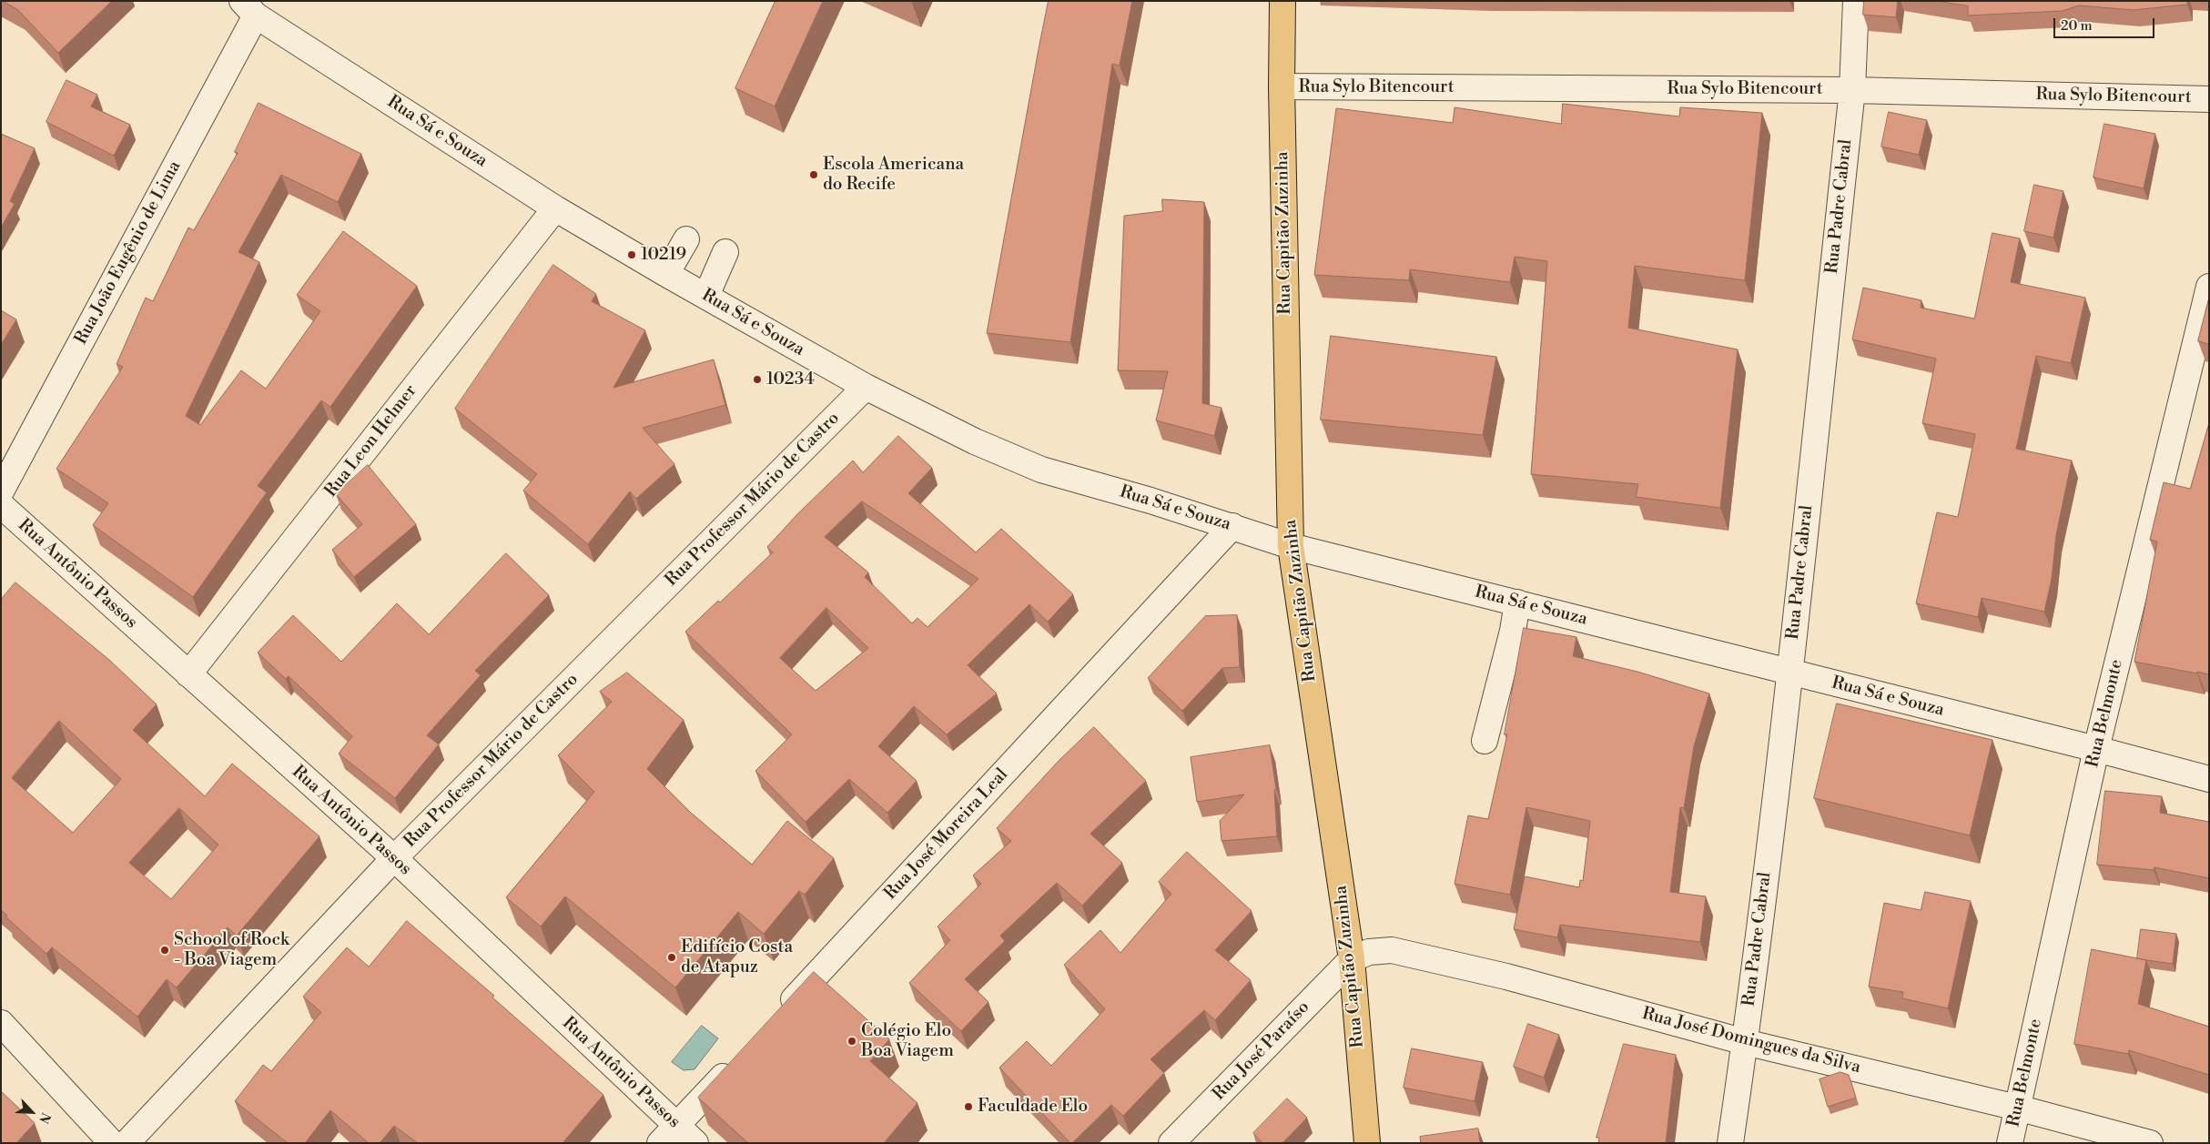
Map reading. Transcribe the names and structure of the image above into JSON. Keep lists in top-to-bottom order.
{
  "streets": {
    "main road": ["Rua Capitão Zuzinha"],
    "street": [
      "Rua Sylo Bitencourt",
      "Rua Sá e Souza",
      "Rua Padre Cabral",
      "Rua João Eugênio de Lima",
      "Rua Leon Helmer",
      "Rua Professor Mário de Castro",
      "Rua Antônio Passos",
      "Rua Belmonte",
      "Rua José Moreira Leal",
      "Rua José Domingues da Silva",
      "Rua José Paraíso"
    ]
  },
  "crossings": [
    ["Rua Sylo Bitencourt", "Rua Padre Cabral"],
    ["Rua Sylo Bitencourt", "Rua Capitão Zuzinha"],
    ["Rua Sá e Souza", "Rua Padre Cabral"],
    ["Rua Sá e Souza", "Rua Capitão Zuzinha"],
    ["Rua Sá e Souza", "Rua João Eugênio de Lima"],
    ["Rua Sá e Souza", "Rua Leon Helmer"],
    ["Rua Sá e Souza", "Rua Professor Mário de Castro"],
    ["Rua Sá e Souza", "Rua Belmonte"],
    ["Rua Sá e Souza", "Rua José Moreira Leal"],
    ["Rua Padre Cabral", "Rua José Domingues da Silva"],
    ["Rua Capitão Zuzinha", "Rua José Domingues da Silva"],
    ["Rua Capitão Zuzinha", "Rua José Paraíso"],
    ["Rua Leon Helmer", "Rua Antônio Passos"],
    ["Rua Professor Mário de Castro", "Rua Antônio Passos"],
    ["Rua Belmonte", "Rua José Domingues da Silva"],
    ["Rua José Domingues da Silva", "Rua José Paraíso"]
  ],
  "places": [
    "Escola Americana do Recife",
    "10219",
    "10234",
    "School of Rock - Boa Viagem",
    "Edifício Costa de Atapuz",
    "Colégio Elo Boa Viagem",
    "Faculdade Elo"
  ],
  "scale_bar": "20 m",
  "north": "bottom right"
}
